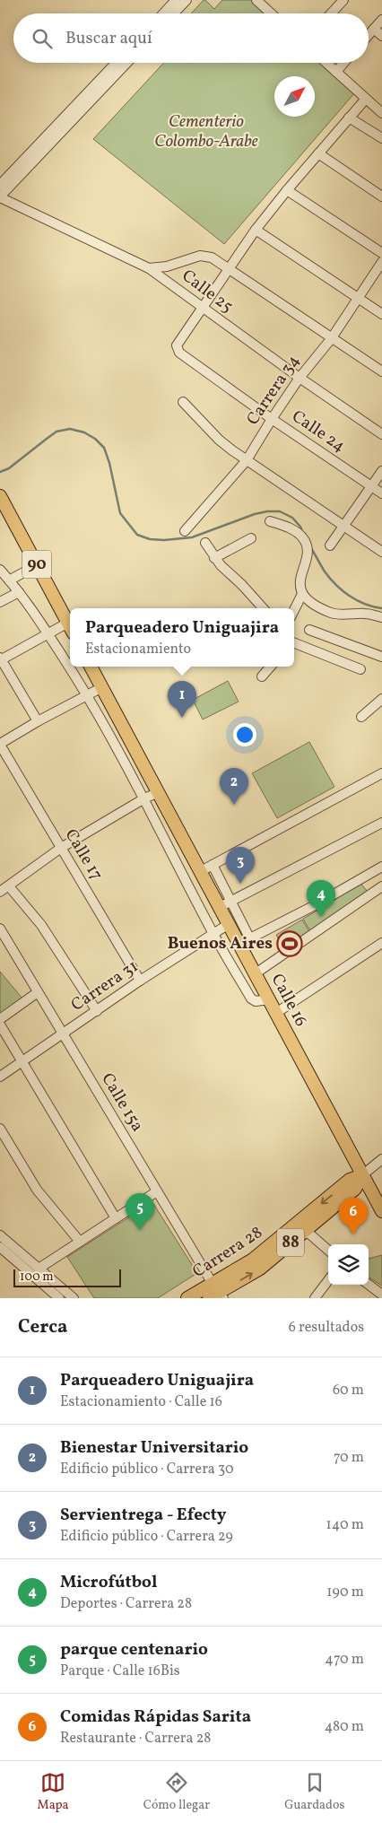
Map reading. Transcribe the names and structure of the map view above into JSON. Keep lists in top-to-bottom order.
{
  "streets": {
    "highway": [
      "90",
      "Calle 16",
      "88",
      "Carrera 28"
    ],
    "street": [
      "Calle 25",
      "Carrera 34",
      "Calle 24",
      "Calle 17",
      "Carrera 31",
      "Calle 15a"
    ]
  },
  "crossings": [
    ["Calle 25", "Carrera 34"],
    ["Calle 25", "Calle 24"],
    ["Carrera 34", "Calle 24"],
    ["Calle 17", "Carrera 31"],
    ["Carrera 31", "Calle 16"],
    ["Carrera 31", "Calle 15a"],
    ["Calle 16", "Carrera 28"],
    ["Calle 15a", "Carrera 28"]
  ],
  "parks": ["Cementerio Colombo-Arabe"],
  "places": {
    "sports": ["Buenos Aires"]
  },
  "scale_bar": "100 m",
  "north": "top right",
  "page": {
    "search": "Buscar aquí",
    "popup": ["Parqueadero Uniguajira", "Estacionamiento"],
    "pins": [
      "1",
      "2",
      "3",
      "4",
      "5",
      "6"
    ],
    "scale": "100 m",
    "heading": ["Cerca", "6 resultados"],
    "list": [
      {
        "mark": "1",
        "name": "Parqueadero Uniguajira",
        "note": "Estacionamiento · Calle 16",
        "value": "60 m"
      },
      {
        "mark": "2",
        "name": "Bienestar Universitario",
        "note": "Edificio público · Carrera 30",
        "value": "70 m"
      },
      {
        "mark": "3",
        "name": "Servientrega - Efecty",
        "note": "Edificio público · Carrera 29",
        "value": "140 m"
      },
      {
        "mark": "4",
        "name": "Microfútbol",
        "note": "Deportes · Carrera 28",
        "value": "190 m"
      },
      {
        "mark": "5",
        "name": "parque centenario",
        "note": "Parque · Calle 16Bis",
        "value": "470 m"
      },
      {
        "mark": "6",
        "name": "Comidas Rápidas Sarita",
        "note": "Restaurante · Carrera 28",
        "value": "480 m"
      }
    ],
    "nav": ["Mapa", "Cómo llegar", "Guardados"]
  }
}
